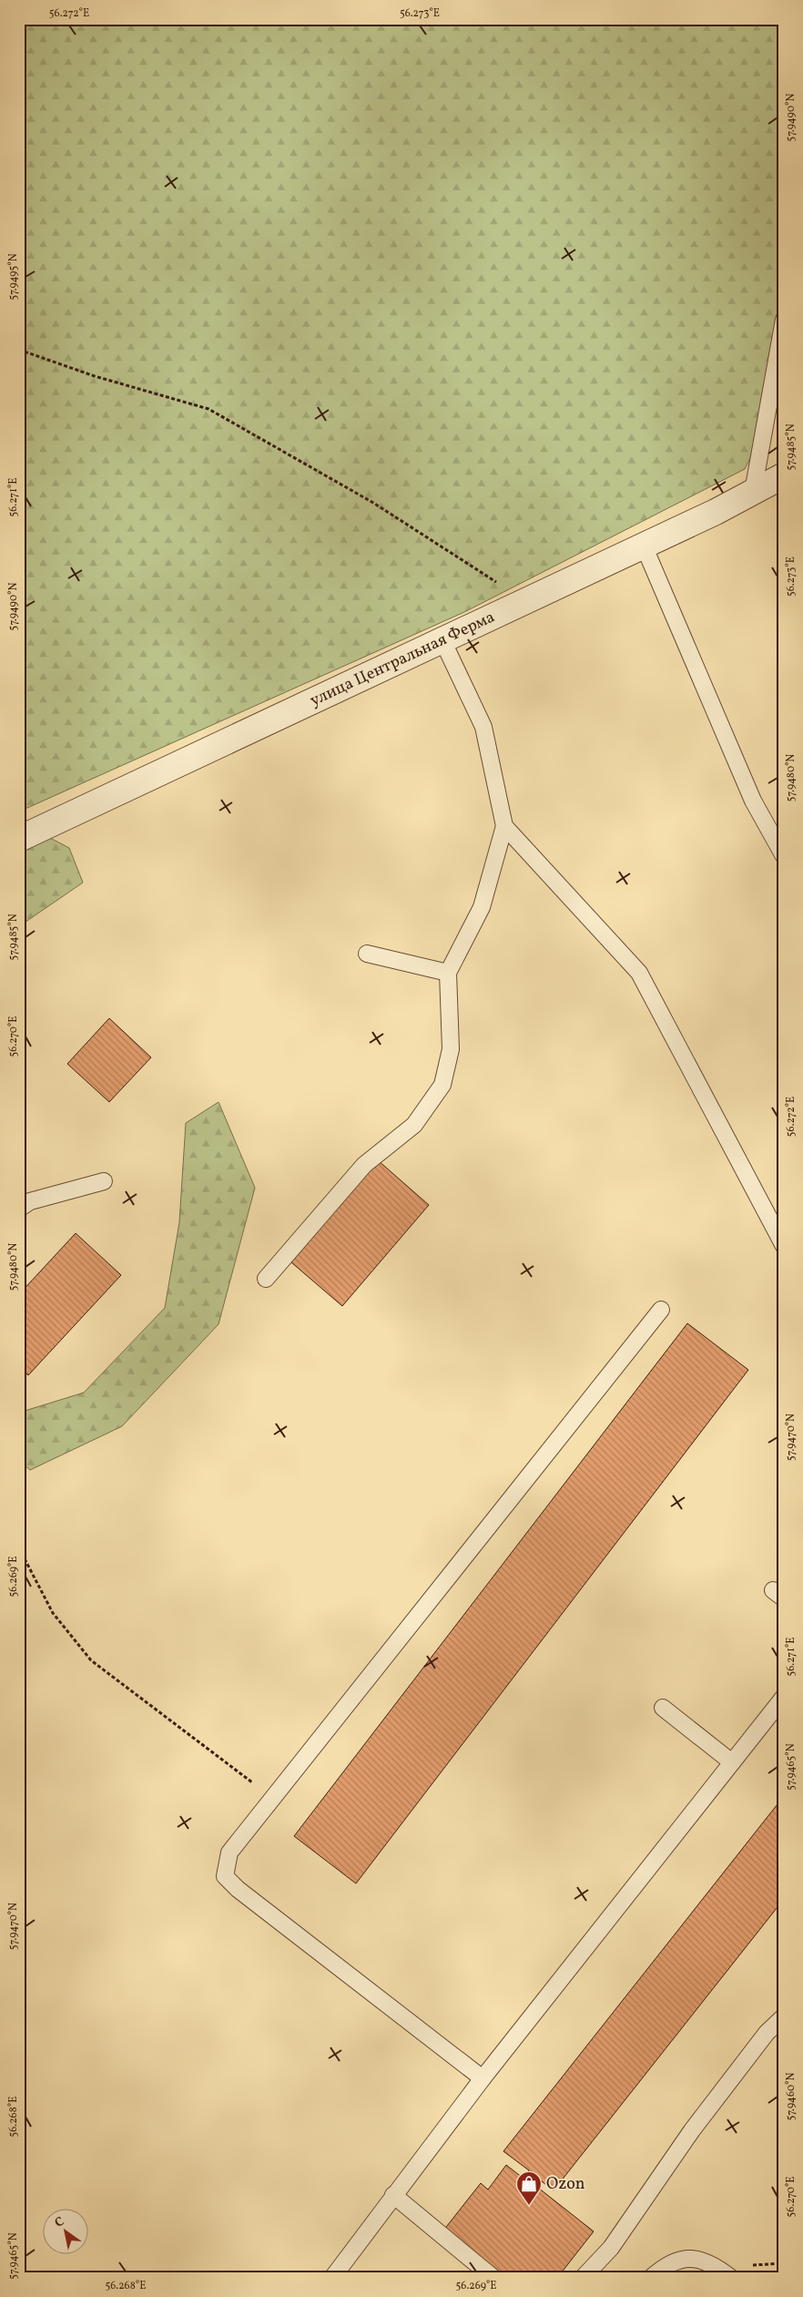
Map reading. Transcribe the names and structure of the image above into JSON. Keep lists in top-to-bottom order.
{
  "streets": {
    "street": ["улица Центральная Ферма"]
  },
  "places": {
    "shop": ["Ozon"]
  },
  "north": "top left",
  "coordinates": [
    "56.272°E",
    "56.273°E",
    "57.9490°N",
    "57.9495°N",
    "57.9485°N",
    "56.271°E",
    "57.9480°N",
    "56.270°E",
    "57.9470°N",
    "56.269°E",
    "57.9465°N",
    "57.9460°N",
    "56.268°E"
  ]
}
